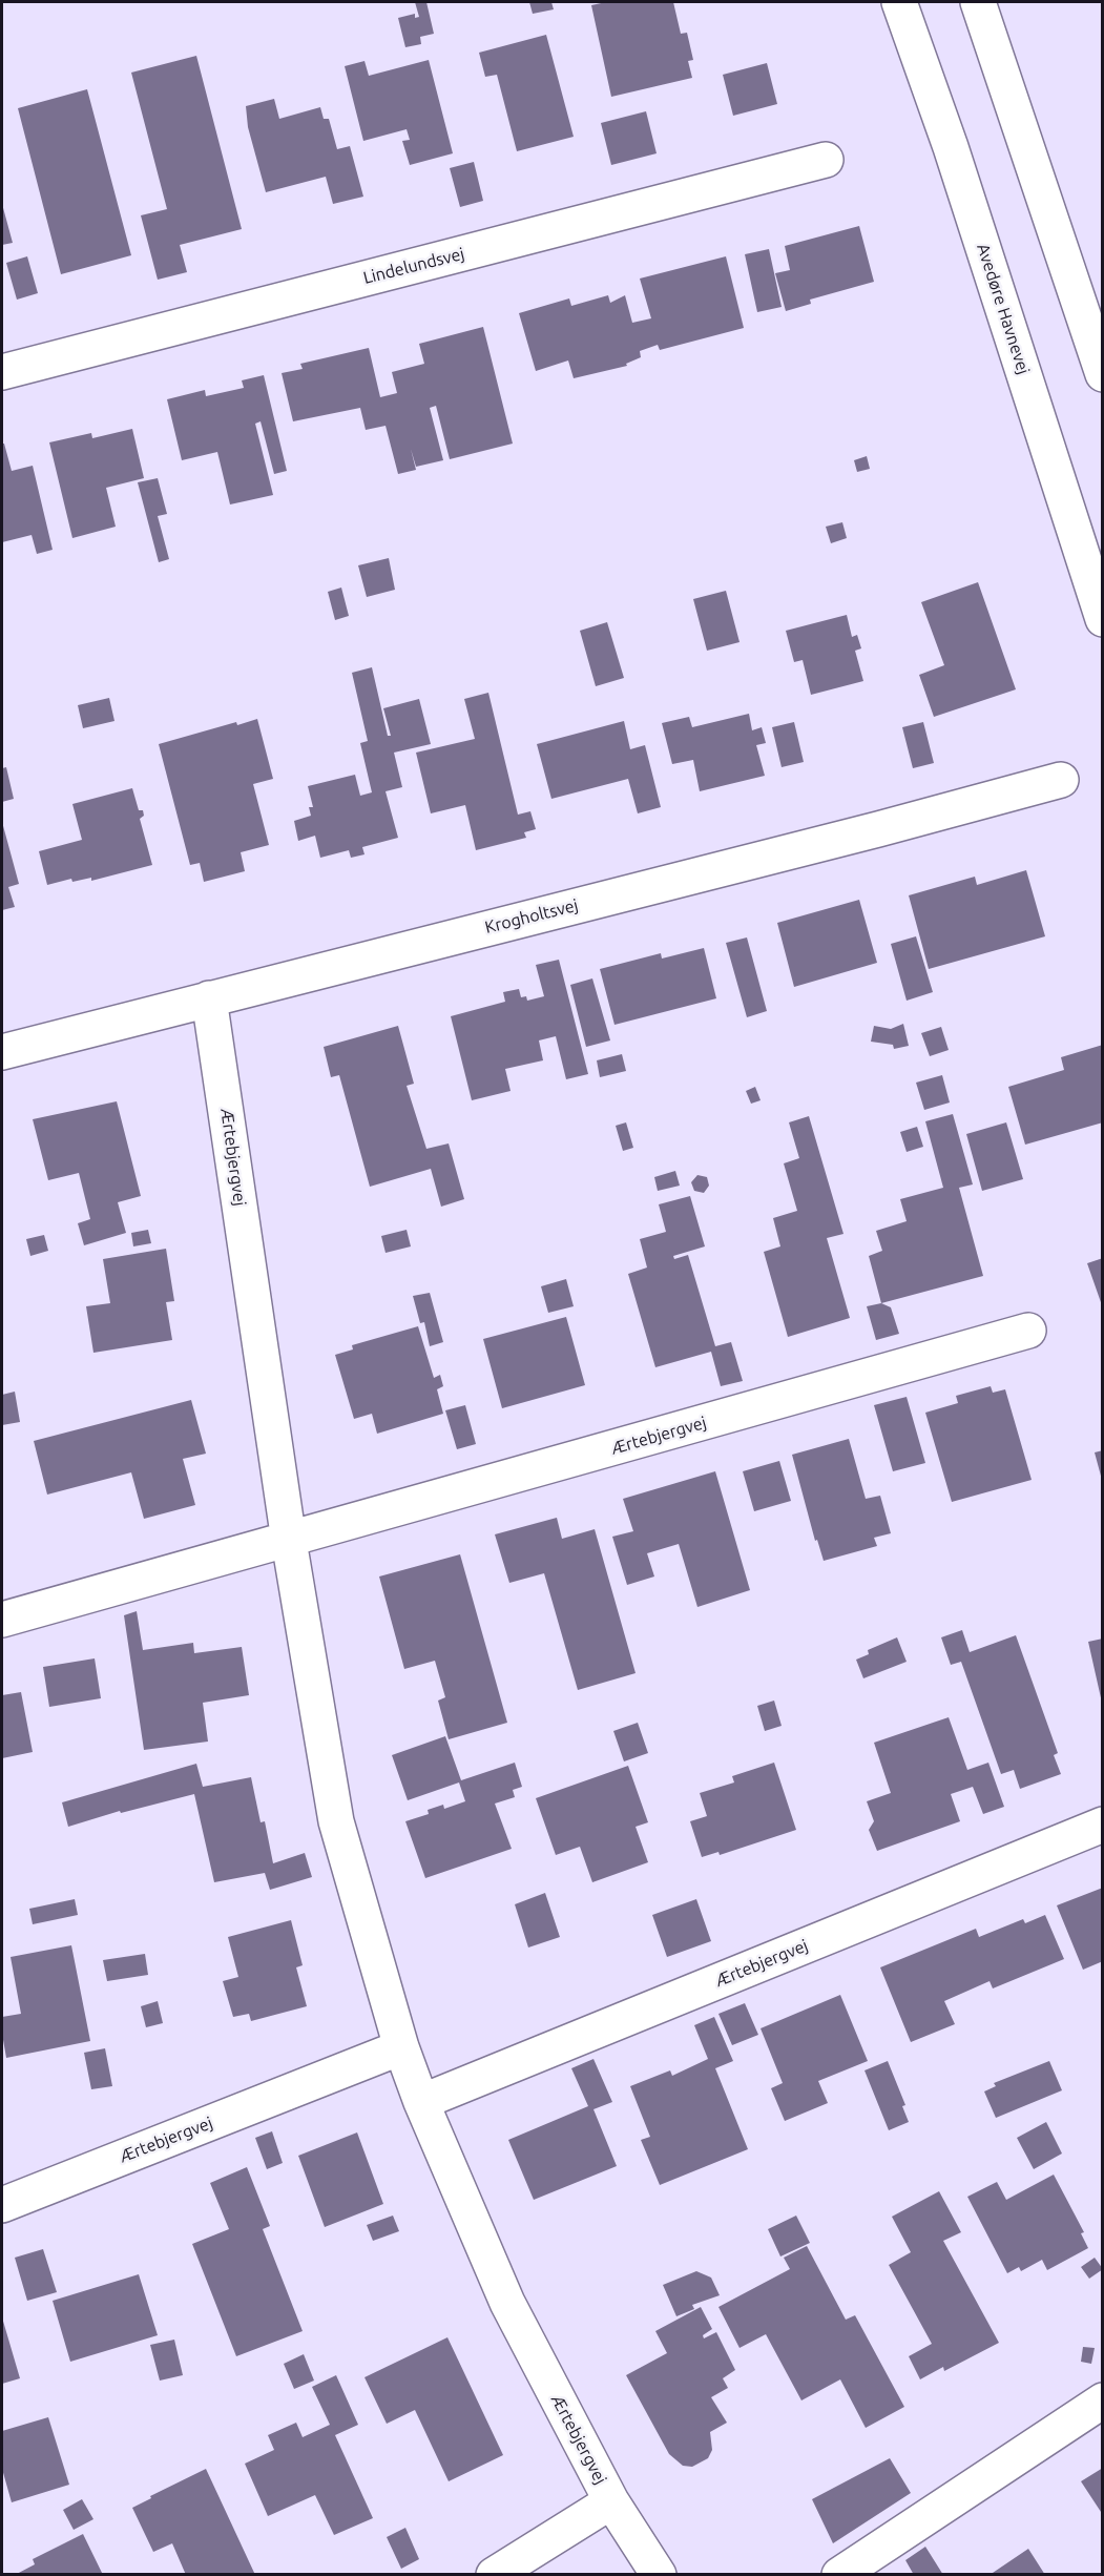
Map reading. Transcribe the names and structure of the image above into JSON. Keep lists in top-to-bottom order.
{
  "streets": {
    "street": [
      "Lindelundsvej",
      "Avedøre Havnevej",
      "Krogholtsvej",
      "Ærtebjergvej"
    ]
  },
  "crossings": [
    ["Krogholtsvej", "Ærtebjergvej"]
  ]
}
